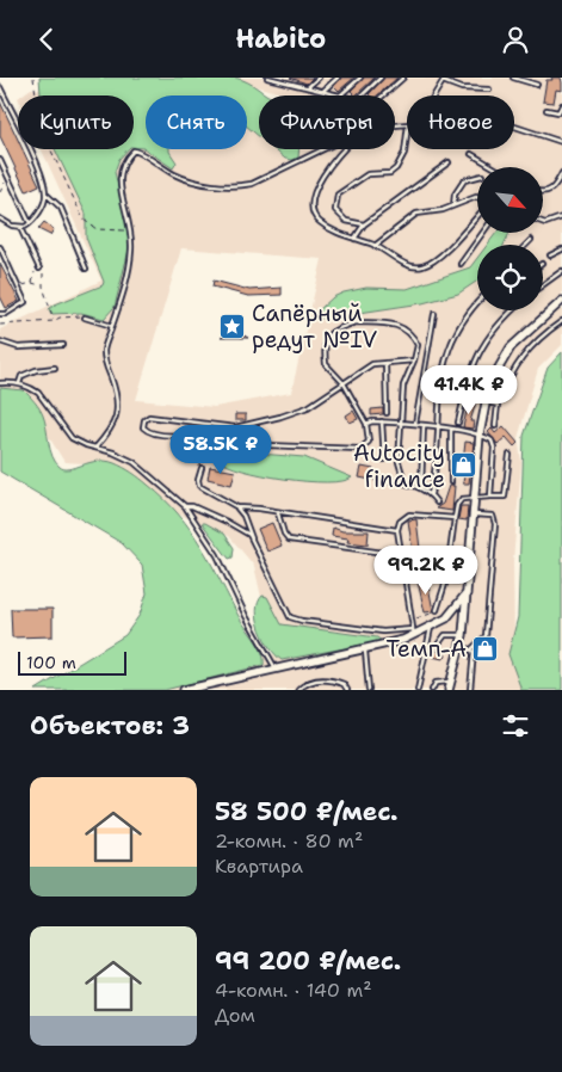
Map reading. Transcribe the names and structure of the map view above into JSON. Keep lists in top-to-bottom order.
{
  "places": {
    "place": ["Сапёрный редут №IV"],
    "shop": ["Autocity finance", "Темп-А"]
  },
  "scale_bar": "100 m",
  "north": "bottom right",
  "page": {
    "header": "Habito",
    "chip": [
      "Купить",
      "Снять",
      "Фильтры",
      "Новое"
    ],
    "price": ["41.4K ₽", "58.5K ₽", "99.2K ₽"],
    "scale": "100 m",
    "heading": "Объектов: 3",
    "list": [
      {
        "name": "58 500 ₽/мес.",
        "note": "2-комн. · 80 m² · Квартира"
      },
      {
        "name": "99 200 ₽/мес.",
        "note": "4-комн. · 140 m² · Дом"
      }
    ]
  }
}
